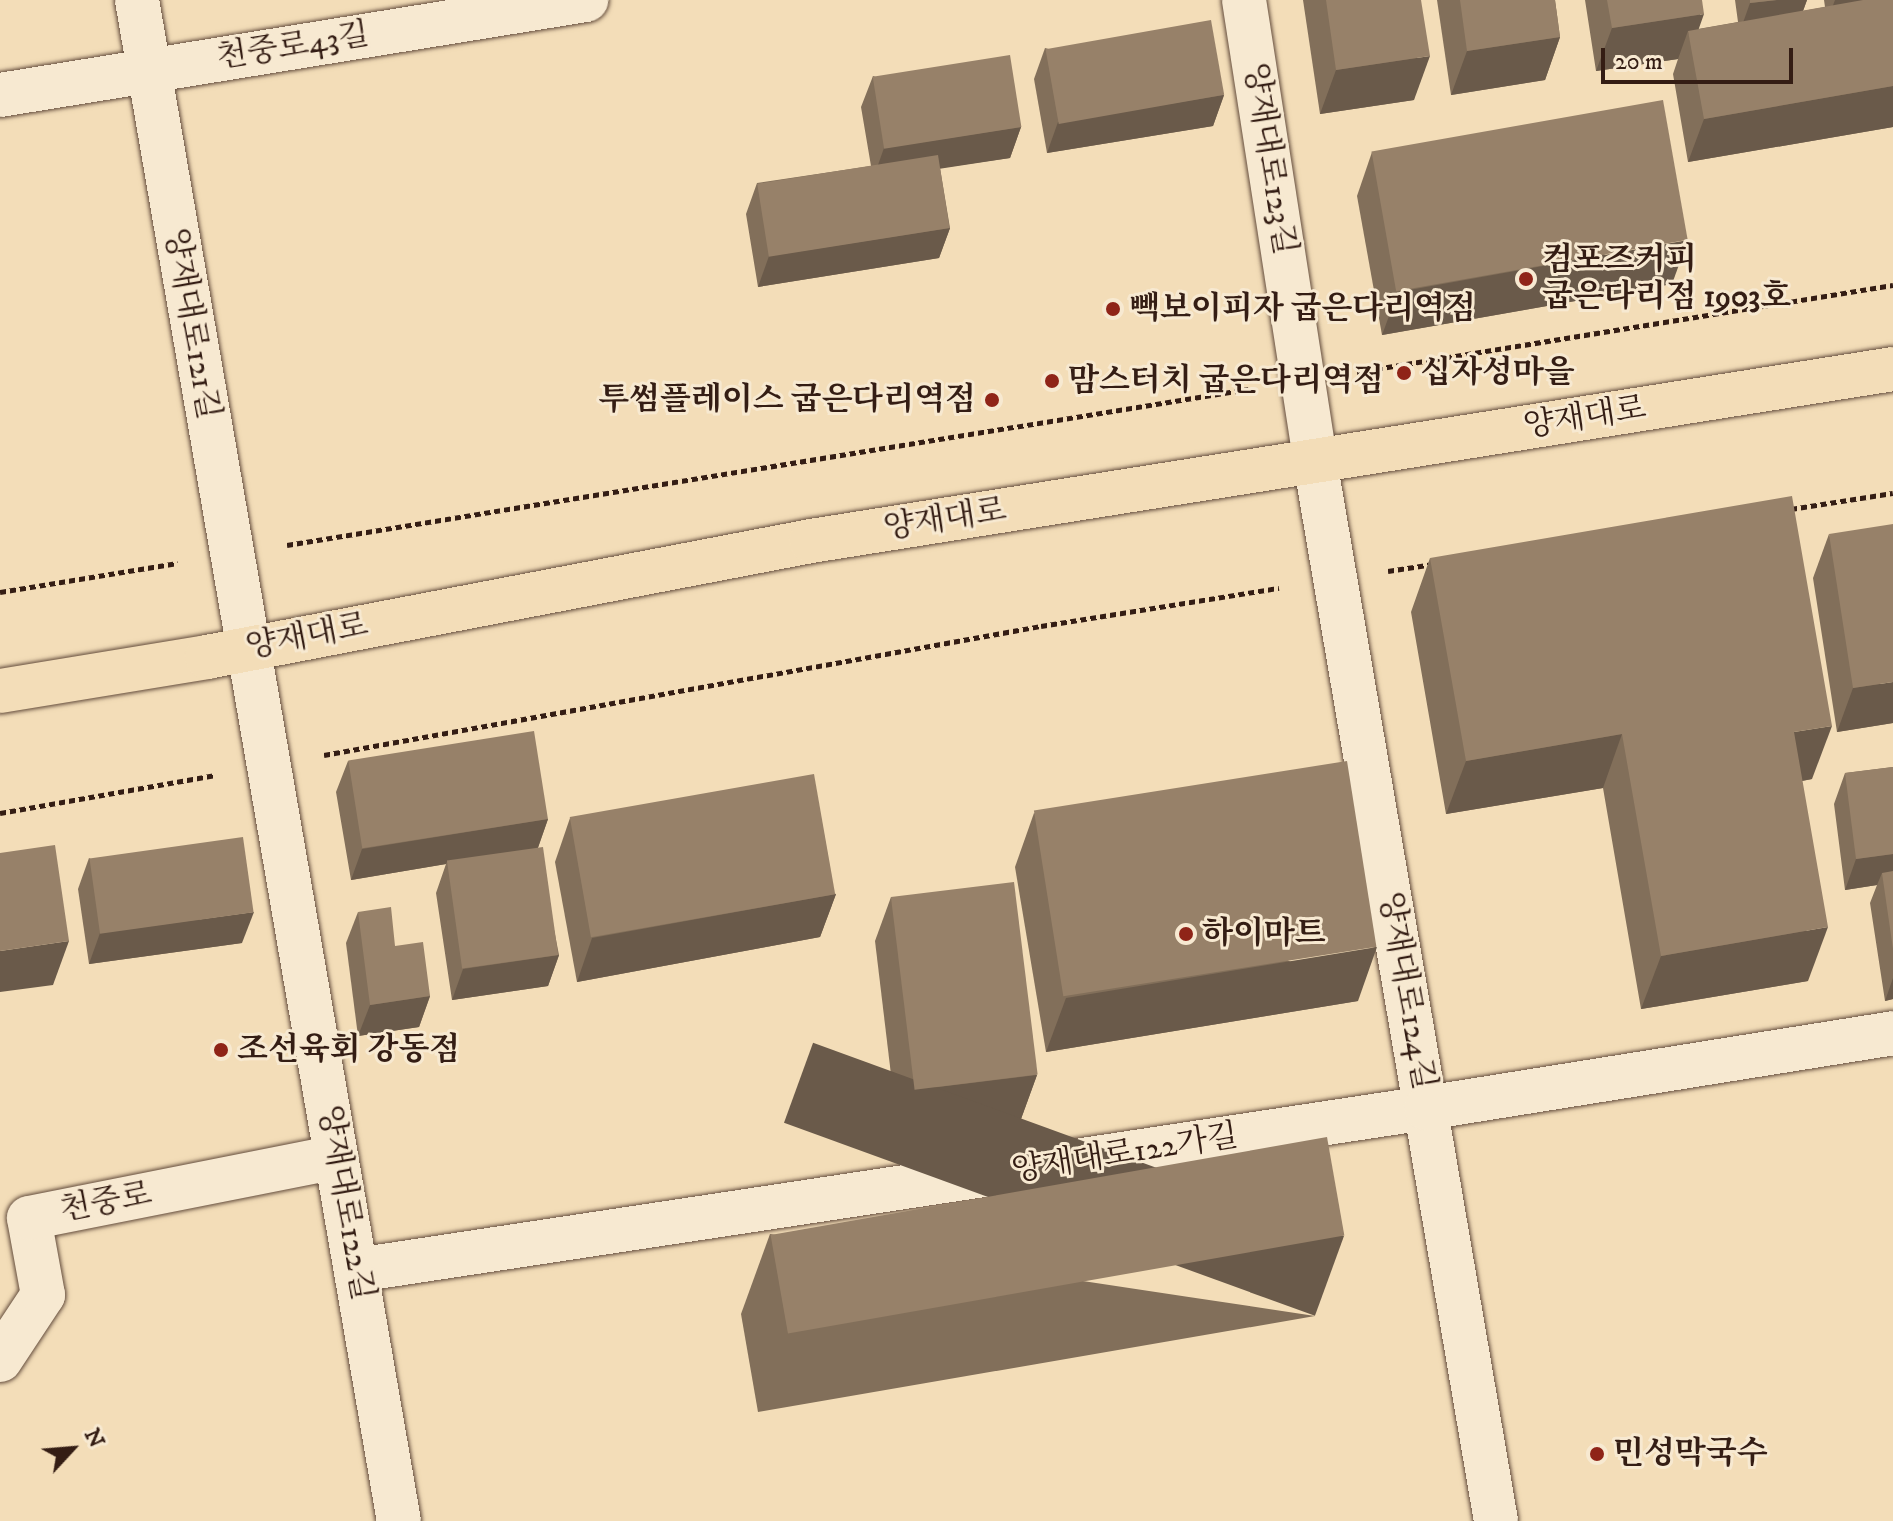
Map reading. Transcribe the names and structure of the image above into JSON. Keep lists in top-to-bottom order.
{
  "streets": {
    "main road": ["양재대로"],
    "street": [
      "천중로43길",
      "양재대로123길",
      "양재대로121길",
      "양재대로124길",
      "양재대로122가길",
      "천중로",
      "양재대로122길"
    ]
  },
  "crossings": [
    ["천중로43길", "양재대로121길"],
    ["양재대로123길", "양재대로"],
    ["양재대로123길", "양재대로124길"],
    ["양재대로121길", "양재대로"],
    ["양재대로121길", "양재대로122길"],
    ["양재대로", "양재대로124길"],
    ["양재대로", "양재대로122길"],
    ["양재대로124길", "양재대로122가길"],
    ["양재대로122가길", "양재대로122길"],
    ["천중로", "양재대로122길"]
  ],
  "places": [
    "컴포즈커피 굽은다리점 1903호",
    "빽보이피자 굽은다리역점",
    "십자성마을",
    "맘스터치 굽은다리역점",
    "투썸플레이스 굽은다리역점",
    "하이마트",
    "조선육회 강동점",
    "민성막국수"
  ],
  "scale_bar": "20 m",
  "north": "top right"
}
